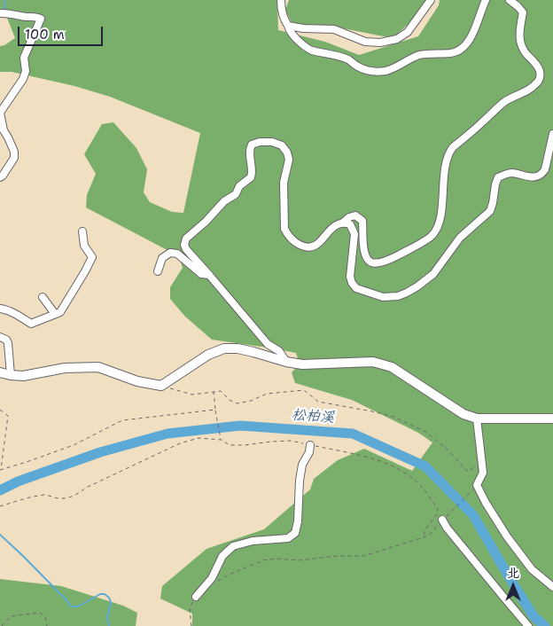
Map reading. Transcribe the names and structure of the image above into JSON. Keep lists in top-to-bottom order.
{
  "water": ["松柏溪"],
  "scale_bar": "100 m",
  "north": "top"
}
